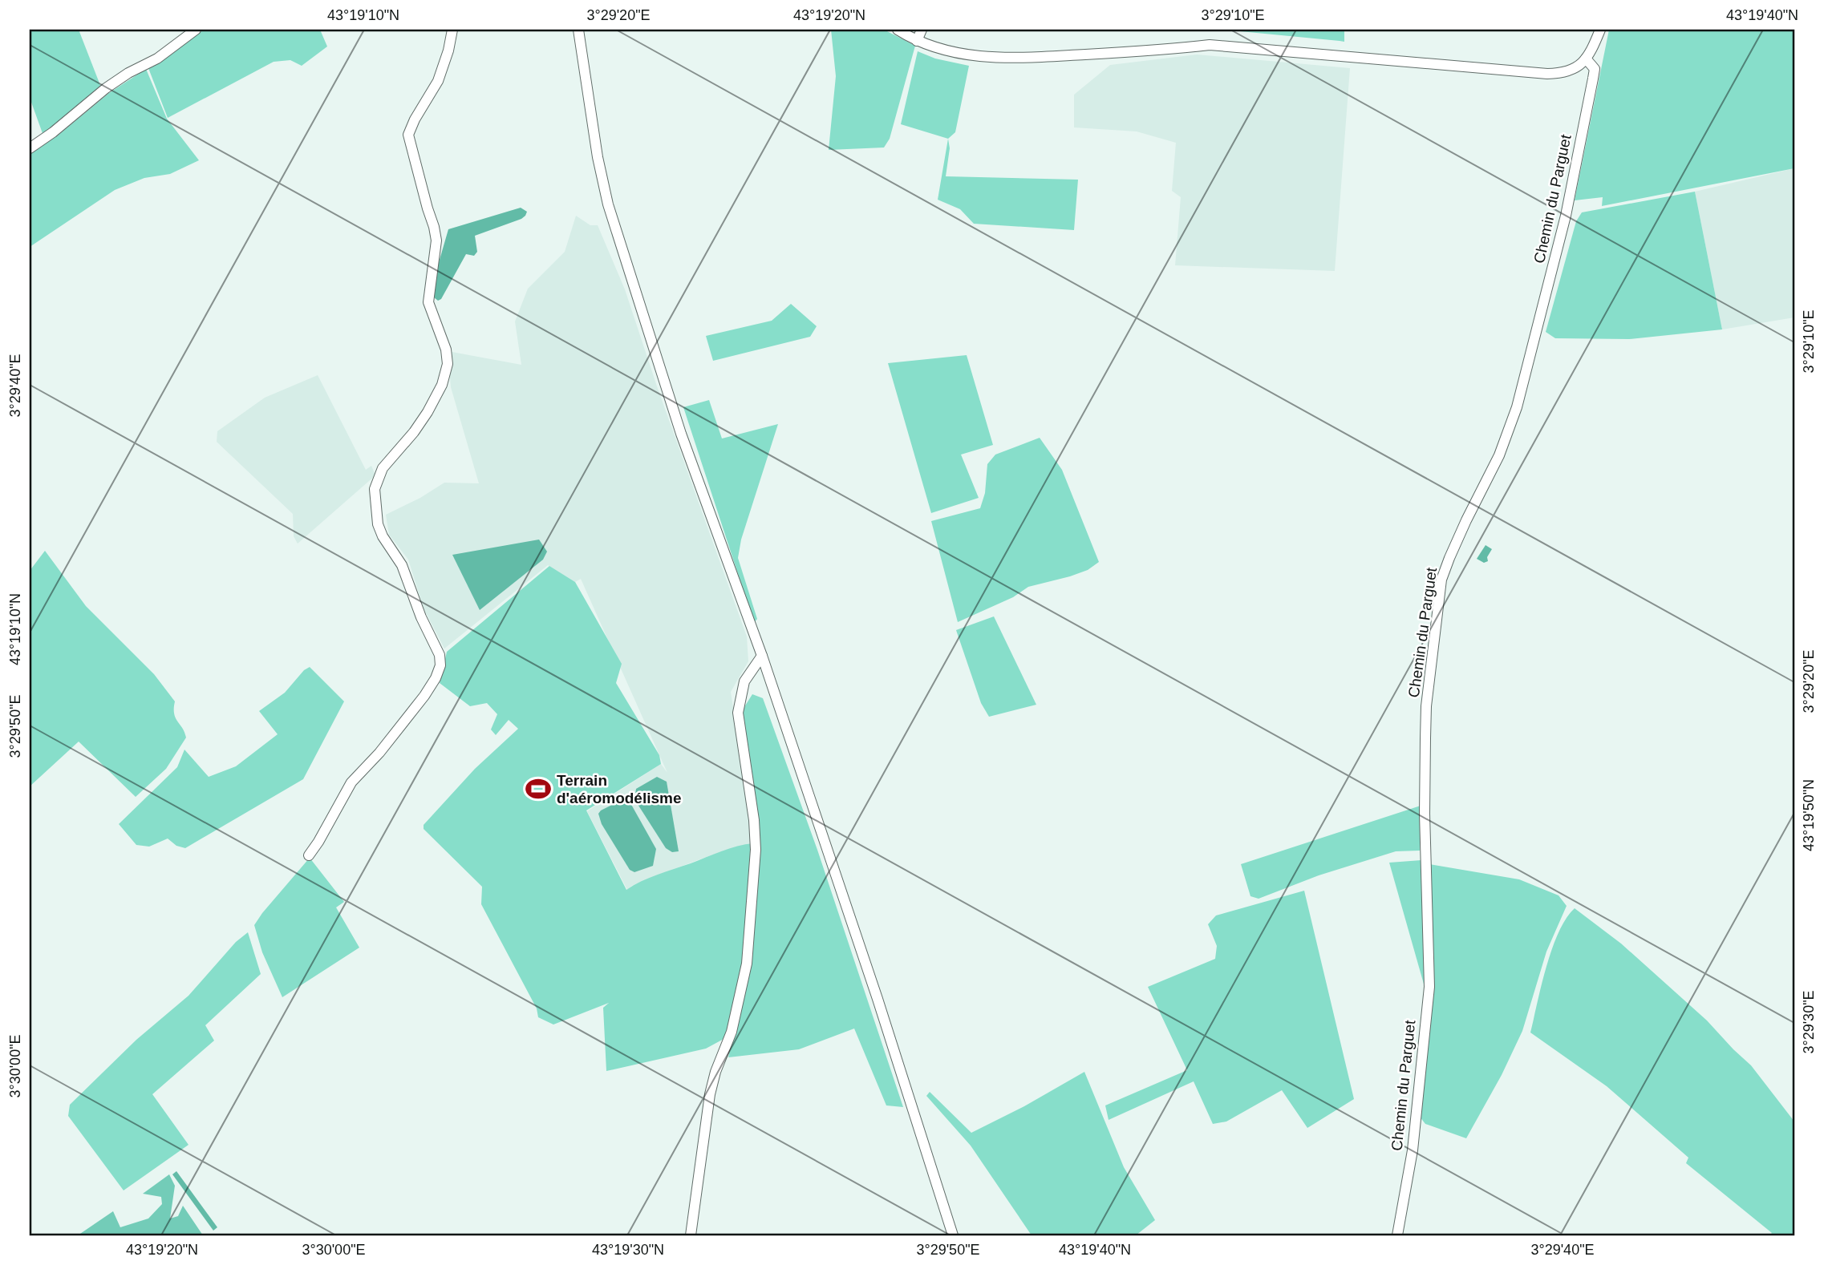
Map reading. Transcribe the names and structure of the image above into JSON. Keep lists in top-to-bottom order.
{
  "streets": {
    "street": ["Chemin du Parguet"]
  },
  "places": {
    "sports": ["Terrain d'aéromodélisme"]
  },
  "coordinates": [
    "43°19'10\"N",
    "3°29'20\"E",
    "43°19'20\"N",
    "3°29'10\"E",
    "43°19'40\"N",
    "3°29'40\"E",
    "3°29'50\"E",
    "43°19'50\"N",
    "3°29'30\"E",
    "3°30'00\"E",
    "43°19'30\"N"
  ]
}
